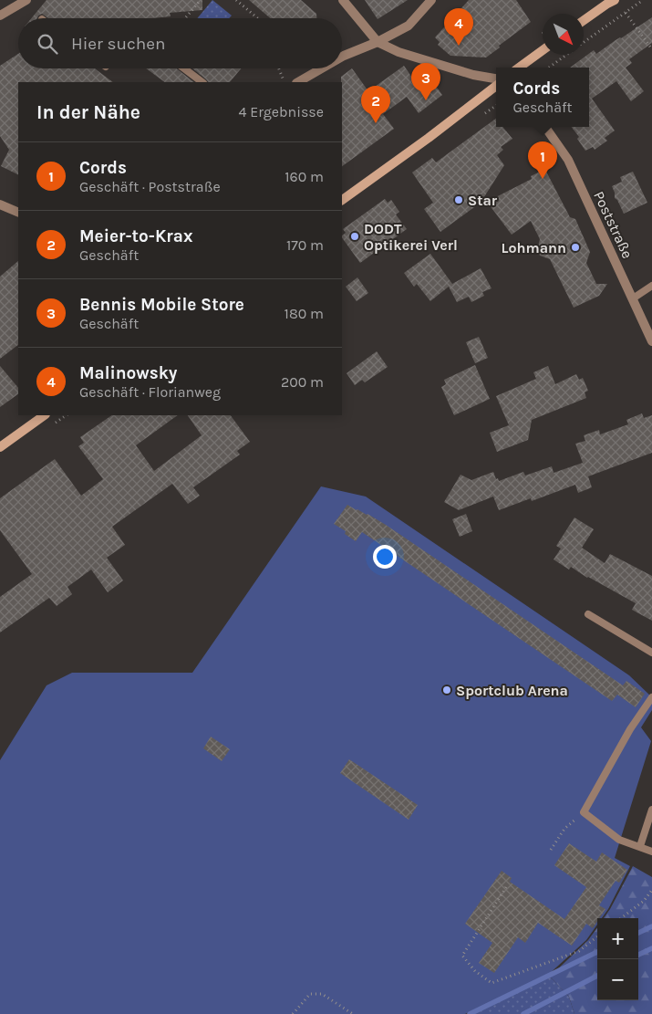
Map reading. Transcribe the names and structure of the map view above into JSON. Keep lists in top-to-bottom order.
{
  "streets": {
    "street": ["Poststraße"]
  },
  "places": [
    "Star",
    "DODT Optikerei Verl",
    "Lohmann",
    "Sportclub Arena"
  ],
  "north": "bottom right",
  "page": {
    "pins": [
      "4",
      "3",
      "2",
      "1"
    ],
    "search": "Hier suchen",
    "popup": ["Cords", "Geschäft"],
    "heading": ["In der Nähe", "4 Ergebnisse"],
    "list": [
      {
        "mark": "1",
        "name": "Cords",
        "note": "Geschäft · Poststraße",
        "value": "160 m"
      },
      {
        "mark": "2",
        "name": "Meier-to-Krax",
        "note": "Geschäft",
        "value": "170 m"
      },
      {
        "mark": "3",
        "name": "Bennis Mobile Store",
        "note": "Geschäft",
        "value": "180 m"
      },
      {
        "mark": "4",
        "name": "Malinowsky",
        "note": "Geschäft · Florianweg",
        "value": "200 m"
      }
    ],
    "map_buttons": ["+", "−"]
  }
}
